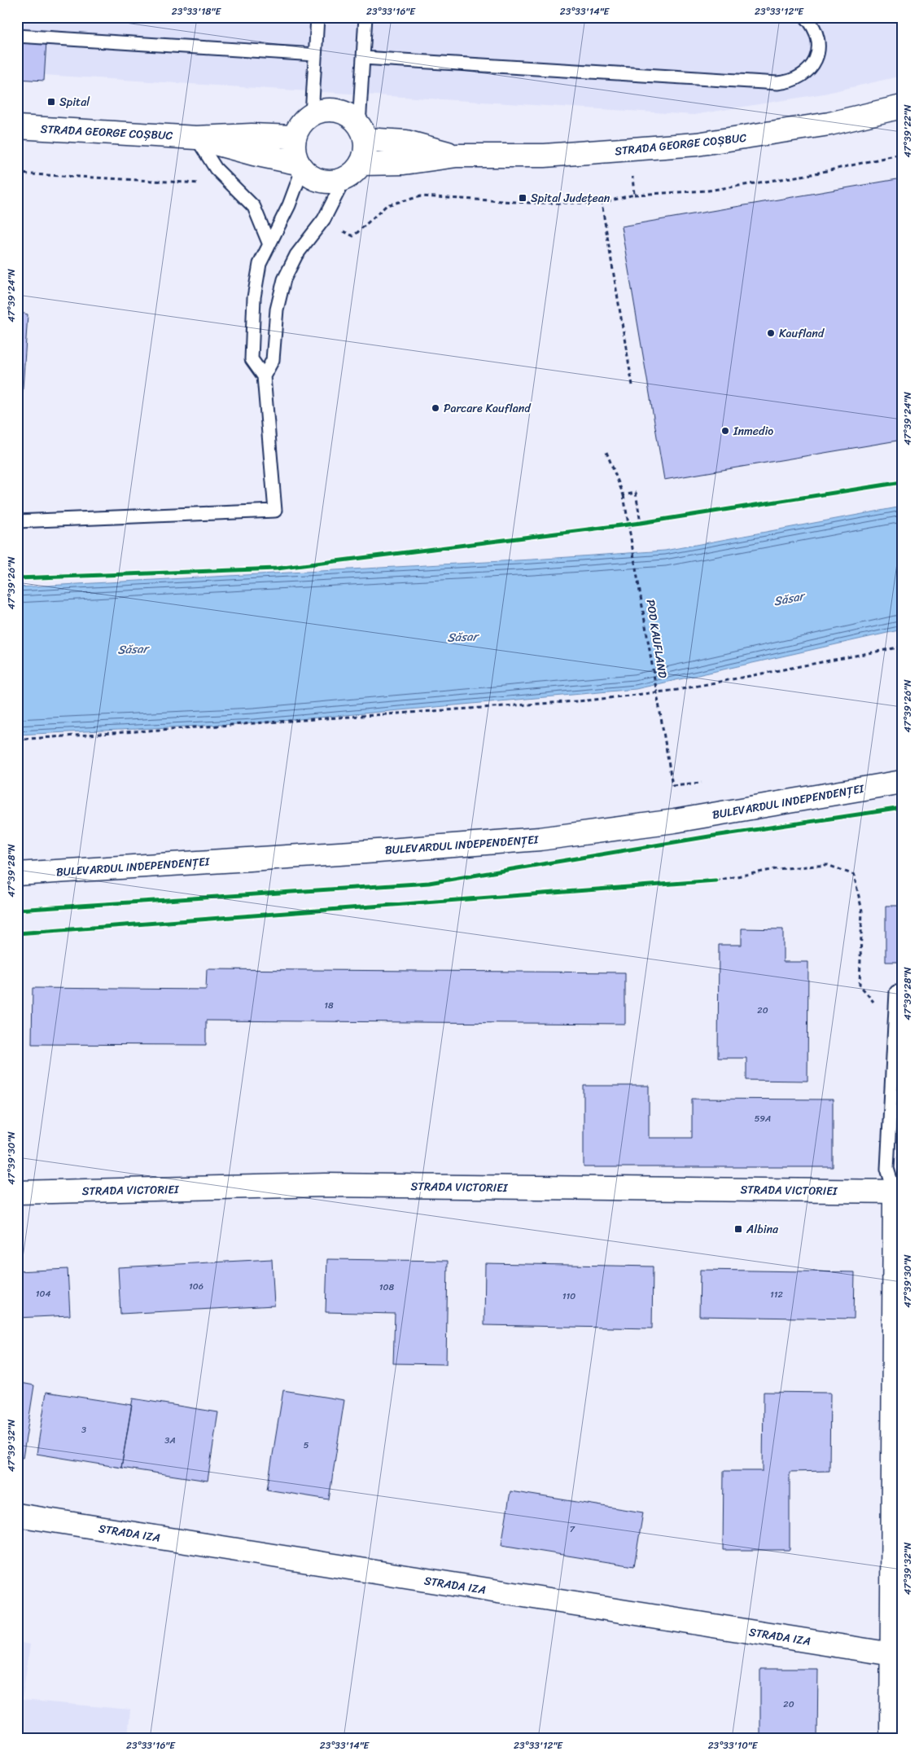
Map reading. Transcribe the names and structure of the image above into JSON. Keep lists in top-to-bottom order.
{
  "streets": {
    "street": [
      "STRADA GEORGE COȘBUC",
      "BULEVARDUL INDEPENDENȚEI",
      "STRADA VICTORIEI",
      "STRADA IZA"
    ],
    "path": ["POD KAUFLAND"]
  },
  "water": ["Săsar"],
  "places": {
    "transit": ["Spital", "Spital Județean", "Albina"],
    "other": ["Kaufland", "Parcare Kaufland", "Inmedio"]
  },
  "house_numbers": [
    "18",
    "20",
    "59A",
    "106",
    "108",
    "104",
    "112",
    "110",
    "3",
    "3A",
    "5",
    "7",
    "20"
  ],
  "coordinates": [
    "23°33'18\"E",
    "23°33'16\"E",
    "23°33'14\"E",
    "23°33'12\"E",
    "47°39'22\"N",
    "47°39'24\"N",
    "47°39'26\"N",
    "47°39'28\"N",
    "47°39'30\"N",
    "47°39'32\"N",
    "23°33'10\"E"
  ]
}
